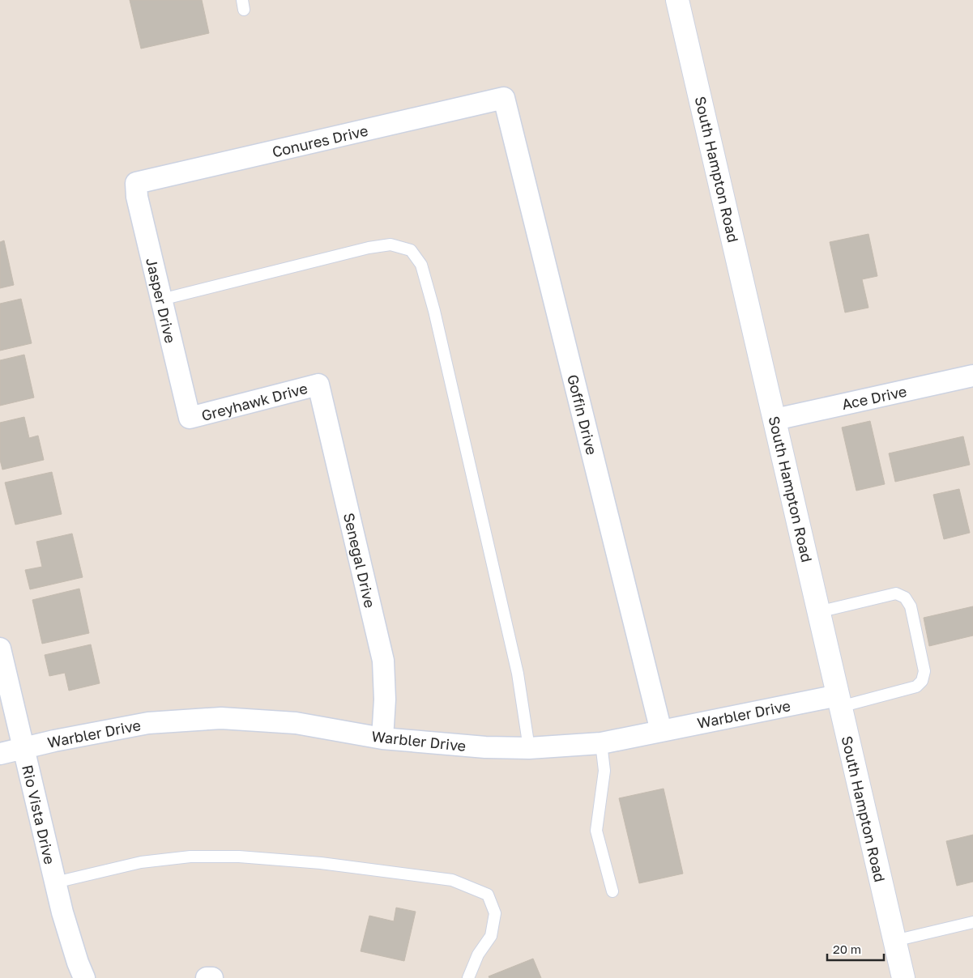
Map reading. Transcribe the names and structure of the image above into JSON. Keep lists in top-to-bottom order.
{
  "streets": {
    "main road": ["South Hampton Road"],
    "street": [
      "Conures Drive",
      "Jasper Drive",
      "Ace Drive",
      "Greyhawk Drive",
      "Goffin Drive",
      "Senegal Drive",
      "Warbler Drive",
      "Rio Vista Drive"
    ]
  },
  "crossings": [
    ["Conures Drive", "Jasper Drive"],
    ["Conures Drive", "Goffin Drive"],
    ["South Hampton Road", "Ace Drive"],
    ["South Hampton Road", "Warbler Drive"],
    ["Jasper Drive", "Greyhawk Drive"],
    ["Greyhawk Drive", "Senegal Drive"],
    ["Goffin Drive", "Warbler Drive"],
    ["Senegal Drive", "Warbler Drive"],
    ["Warbler Drive", "Rio Vista Drive"]
  ],
  "scale_bar": "20 m"
}
